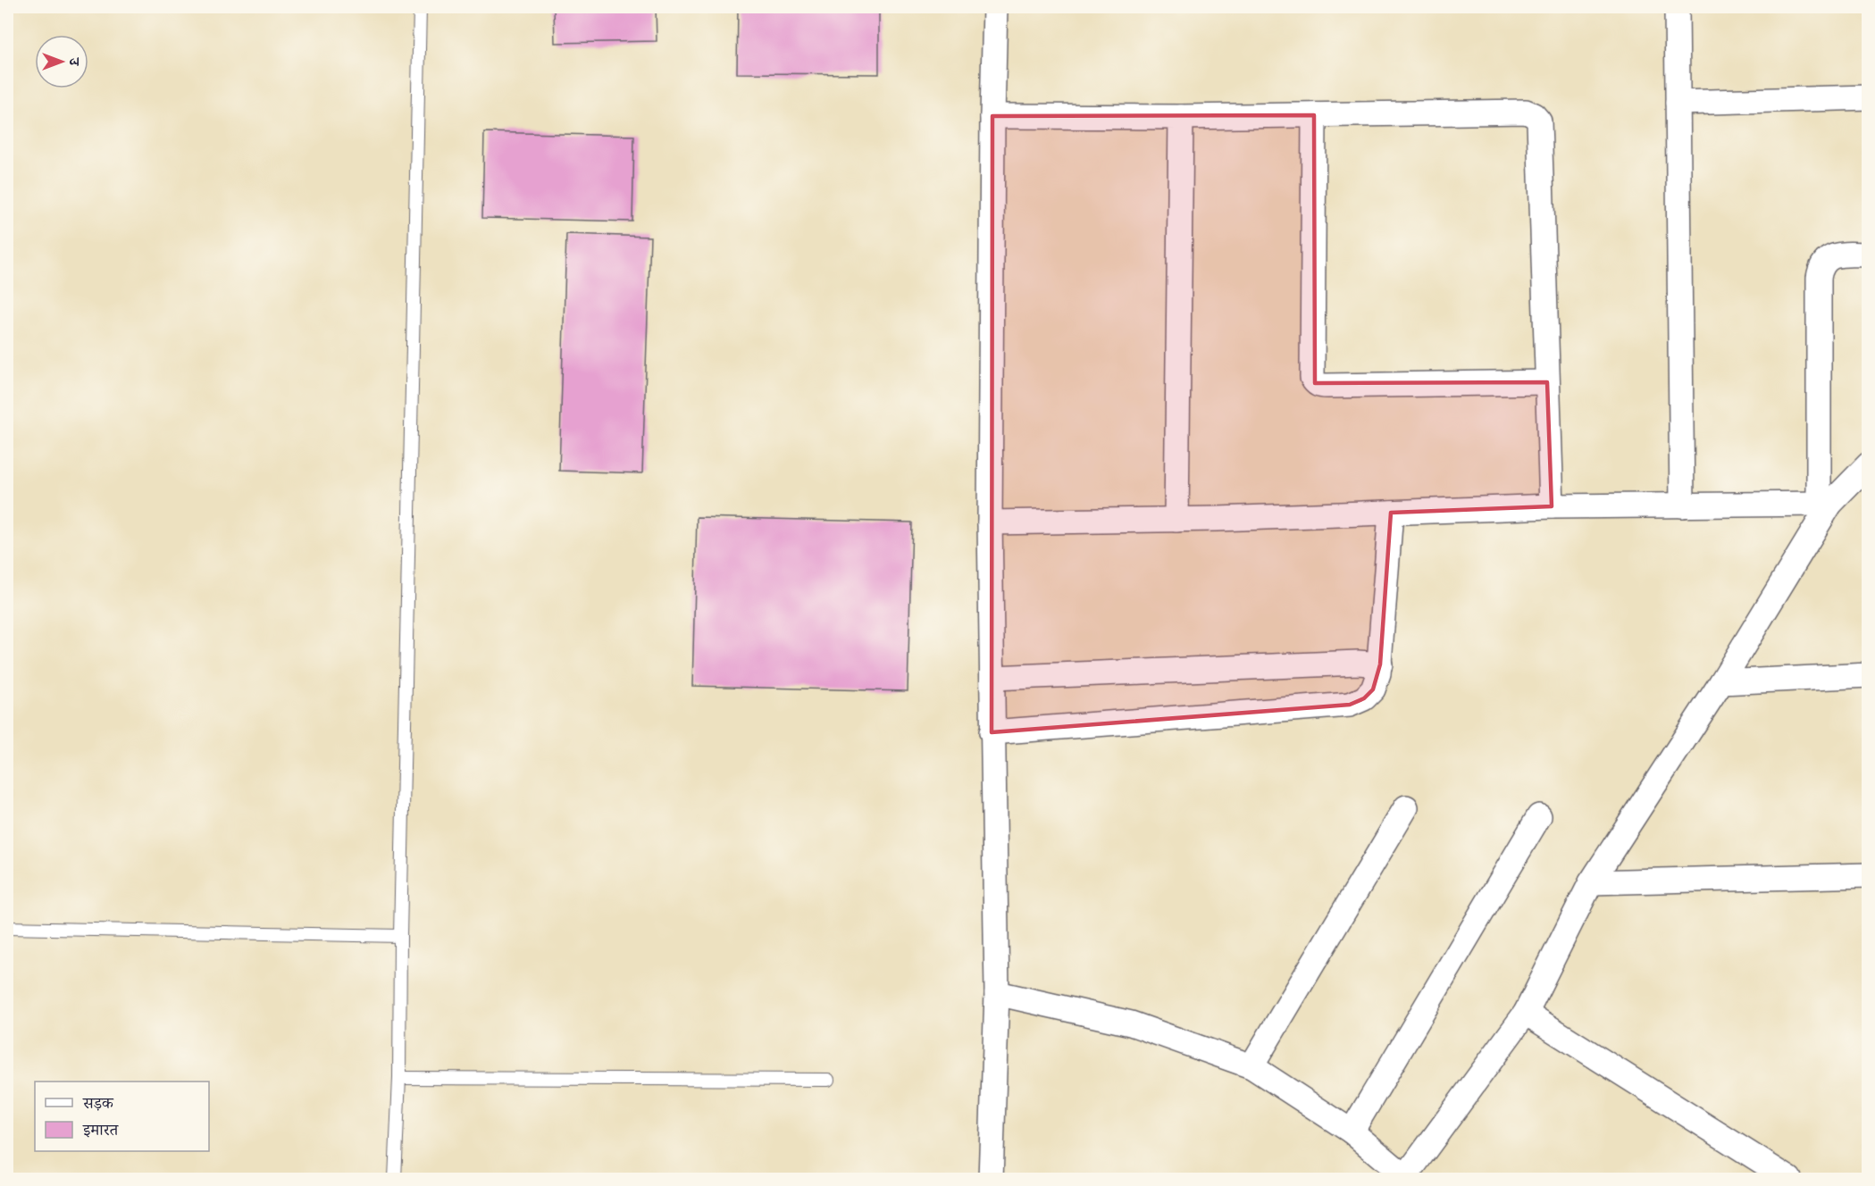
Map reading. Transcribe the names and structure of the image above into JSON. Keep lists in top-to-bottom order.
{
  "legend": ["सड़क", "इमारत"],
  "north": "right"
}
